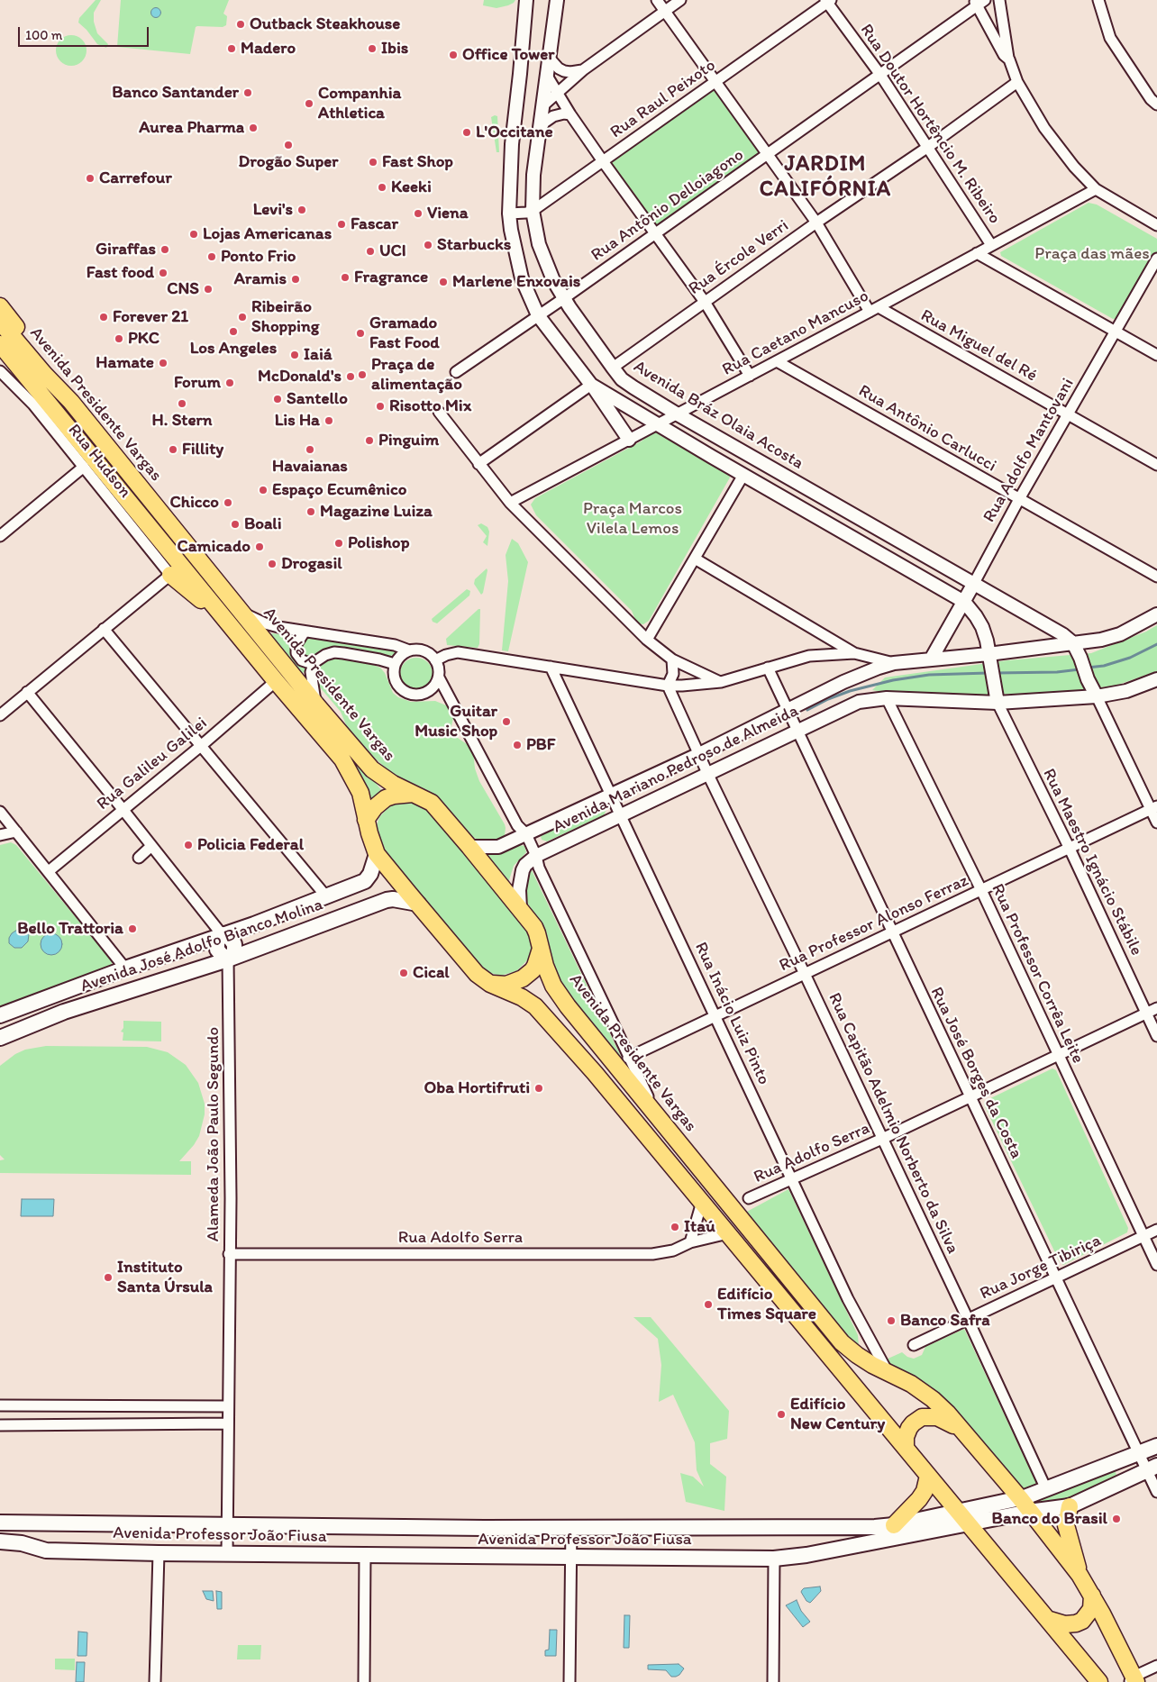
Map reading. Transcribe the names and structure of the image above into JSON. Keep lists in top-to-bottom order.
{
  "streets": {
    "main road": ["Avenida Presidente Vargas", "Avenida José Adolfo Bianco Molina", "Avenida Professor João Fiusa"],
    "street": [
      "Rua Raul Peixoto",
      "Rua Doutor Hortêncio M. Ribeiro",
      "Rua Antônio Delloiagono",
      "Rua Ércole Verri",
      "Rua Caetano Mancuso",
      "Rua Miguel del Ré",
      "Avenida Bráz Olaia Acosta",
      "Rua Antônio Carlucci",
      "Rua Adolfo Mantovani",
      "Rua Hudson",
      "Rua Galileu Galilei",
      "Avenida Mariano Pedroso de Almeida",
      "Rua Maestro Ignácio Stábile",
      "Rua Professor Alonso Ferraz",
      "Rua Professor Corrêa Leite",
      "Rua Inácio Luiz Pinto",
      "Rua José Borges da Costa",
      "Rua Capitão Adelmio Norberto da Silva",
      "Alameda João Paulo Segundo",
      "Rua Adolfo Serra",
      "Rua Jorge Tibiriça"
    ]
  },
  "crossings": [
    ["Rua Raul Peixoto", "Rua Doutor Hortêncio M. Ribeiro"],
    ["Rua Raul Peixoto", "Rua Miguel del Ré"],
    ["Rua Raul Peixoto", "Avenida Bráz Olaia Acosta"],
    ["Rua Doutor Hortêncio M. Ribeiro", "Rua Antônio Delloiagono"],
    ["Rua Doutor Hortêncio M. Ribeiro", "Rua Ércole Verri"],
    ["Rua Doutor Hortêncio M. Ribeiro", "Rua Caetano Mancuso"],
    ["Rua Antônio Delloiagono", "Rua Miguel del Ré"],
    ["Rua Antônio Delloiagono", "Avenida Bráz Olaia Acosta"],
    ["Rua Ércole Verri", "Rua Miguel del Ré"],
    ["Rua Ércole Verri", "Avenida Bráz Olaia Acosta"],
    ["Rua Caetano Mancuso", "Rua Miguel del Ré"],
    ["Rua Caetano Mancuso", "Avenida Bráz Olaia Acosta"],
    ["Rua Caetano Mancuso", "Rua Antônio Carlucci"],
    ["Rua Miguel del Ré", "Rua Adolfo Mantovani"],
    ["Avenida Presidente Vargas", "Rua Galileu Galilei"],
    ["Avenida Presidente Vargas", "Avenida Mariano Pedroso de Almeida"],
    ["Avenida Presidente Vargas", "Avenida José Adolfo Bianco Molina"],
    ["Avenida Presidente Vargas", "Rua Inácio Luiz Pinto"],
    ["Avenida Presidente Vargas", "Rua Adolfo Serra"],
    ["Avenida Presidente Vargas", "Avenida Professor João Fiusa"],
    ["Avenida Bráz Olaia Acosta", "Rua Adolfo Mantovani"],
    ["Avenida Bráz Olaia Acosta", "Avenida Mariano Pedroso de Almeida"],
    ["Rua Antônio Carlucci", "Rua Adolfo Mantovani"],
    ["Rua Adolfo Mantovani", "Avenida Mariano Pedroso de Almeida"],
    ["Avenida Mariano Pedroso de Almeida", "Rua Maestro Ignácio Stábile"],
    ["Avenida Mariano Pedroso de Almeida", "Rua Professor Corrêa Leite"],
    ["Avenida Mariano Pedroso de Almeida", "Rua Inácio Luiz Pinto"],
    ["Avenida Mariano Pedroso de Almeida", "Rua José Borges da Costa"],
    ["Avenida Mariano Pedroso de Almeida", "Rua Capitão Adelmio Norberto da Silva"],
    ["Rua Maestro Ignácio Stábile", "Rua Professor Alonso Ferraz"],
    ["Rua Maestro Ignácio Stábile", "Rua Adolfo Serra"],
    ["Rua Professor Alonso Ferraz", "Rua Professor Corrêa Leite"],
    ["Rua Professor Alonso Ferraz", "Rua Inácio Luiz Pinto"],
    ["Rua Professor Alonso Ferraz", "Rua José Borges da Costa"],
    ["Rua Professor Alonso Ferraz", "Rua Capitão Adelmio Norberto da Silva"],
    ["Avenida José Adolfo Bianco Molina", "Alameda João Paulo Segundo"],
    ["Rua Professor Corrêa Leite", "Rua Adolfo Serra"],
    ["Rua Professor Corrêa Leite", "Rua Jorge Tibiriça"],
    ["Rua Inácio Luiz Pinto", "Rua Adolfo Serra"],
    ["Rua José Borges da Costa", "Rua Adolfo Serra"],
    ["Rua José Borges da Costa", "Rua Jorge Tibiriça"],
    ["Rua José Borges da Costa", "Avenida Professor João Fiusa"],
    ["Rua Capitão Adelmio Norberto da Silva", "Rua Adolfo Serra"],
    ["Rua Capitão Adelmio Norberto da Silva", "Rua Jorge Tibiriça"],
    ["Rua Capitão Adelmio Norberto da Silva", "Avenida Professor João Fiusa"],
    ["Alameda João Paulo Segundo", "Rua Adolfo Serra"],
    ["Alameda João Paulo Segundo", "Avenida Professor João Fiusa"]
  ],
  "districts": ["JARDIM CALIFÓRNIA"],
  "parks": ["Praça das mães", "Praça Marcos Vilela Lemos"],
  "places": [
    "Outback Steakhouse",
    "Madero",
    "Ibis",
    "Office Tower",
    "Banco Santander",
    "Companhia Athletica",
    "Aurea Pharma",
    "L'Occitane",
    "Drogão Super",
    "Fast Shop",
    "Carrefour",
    "Keeki",
    "Levi's",
    "Viena",
    "Fascar",
    "Lojas Americanas",
    "Starbucks",
    "Giraffas",
    "UCI",
    "Ponto Frio",
    "Fast food",
    "Fragrance",
    "Aramis",
    "Marlene Enxovais",
    "CNS",
    "Forever 21",
    "Ribeirão Shopping",
    "Los Angeles",
    "Gramado Fast Food",
    "PKC",
    "Iaiá",
    "Hamate",
    "Praça de alimentação",
    "McDonald's",
    "Forum",
    "Santello",
    "H. Stern",
    "Risotto Mix",
    "Lis Ha",
    "Pinguim",
    "Fillity",
    "Havaianas",
    "Espaço Ecumênico",
    "Chicco",
    "Magazine Luiza",
    "Boali",
    "Polishop",
    "Camicado",
    "Drogasil",
    "Guitar Music Shop",
    "PBF",
    "Policia Federal",
    "Bello Trattoria",
    "Cical",
    "Oba Hortifruti",
    "Itaú",
    "Instituto Santa Úrsula",
    "Edifício Times Square",
    "Banco Safra",
    "Edifício New Century",
    "Banco do Brasil"
  ],
  "scale_bar": "100 m"
}
